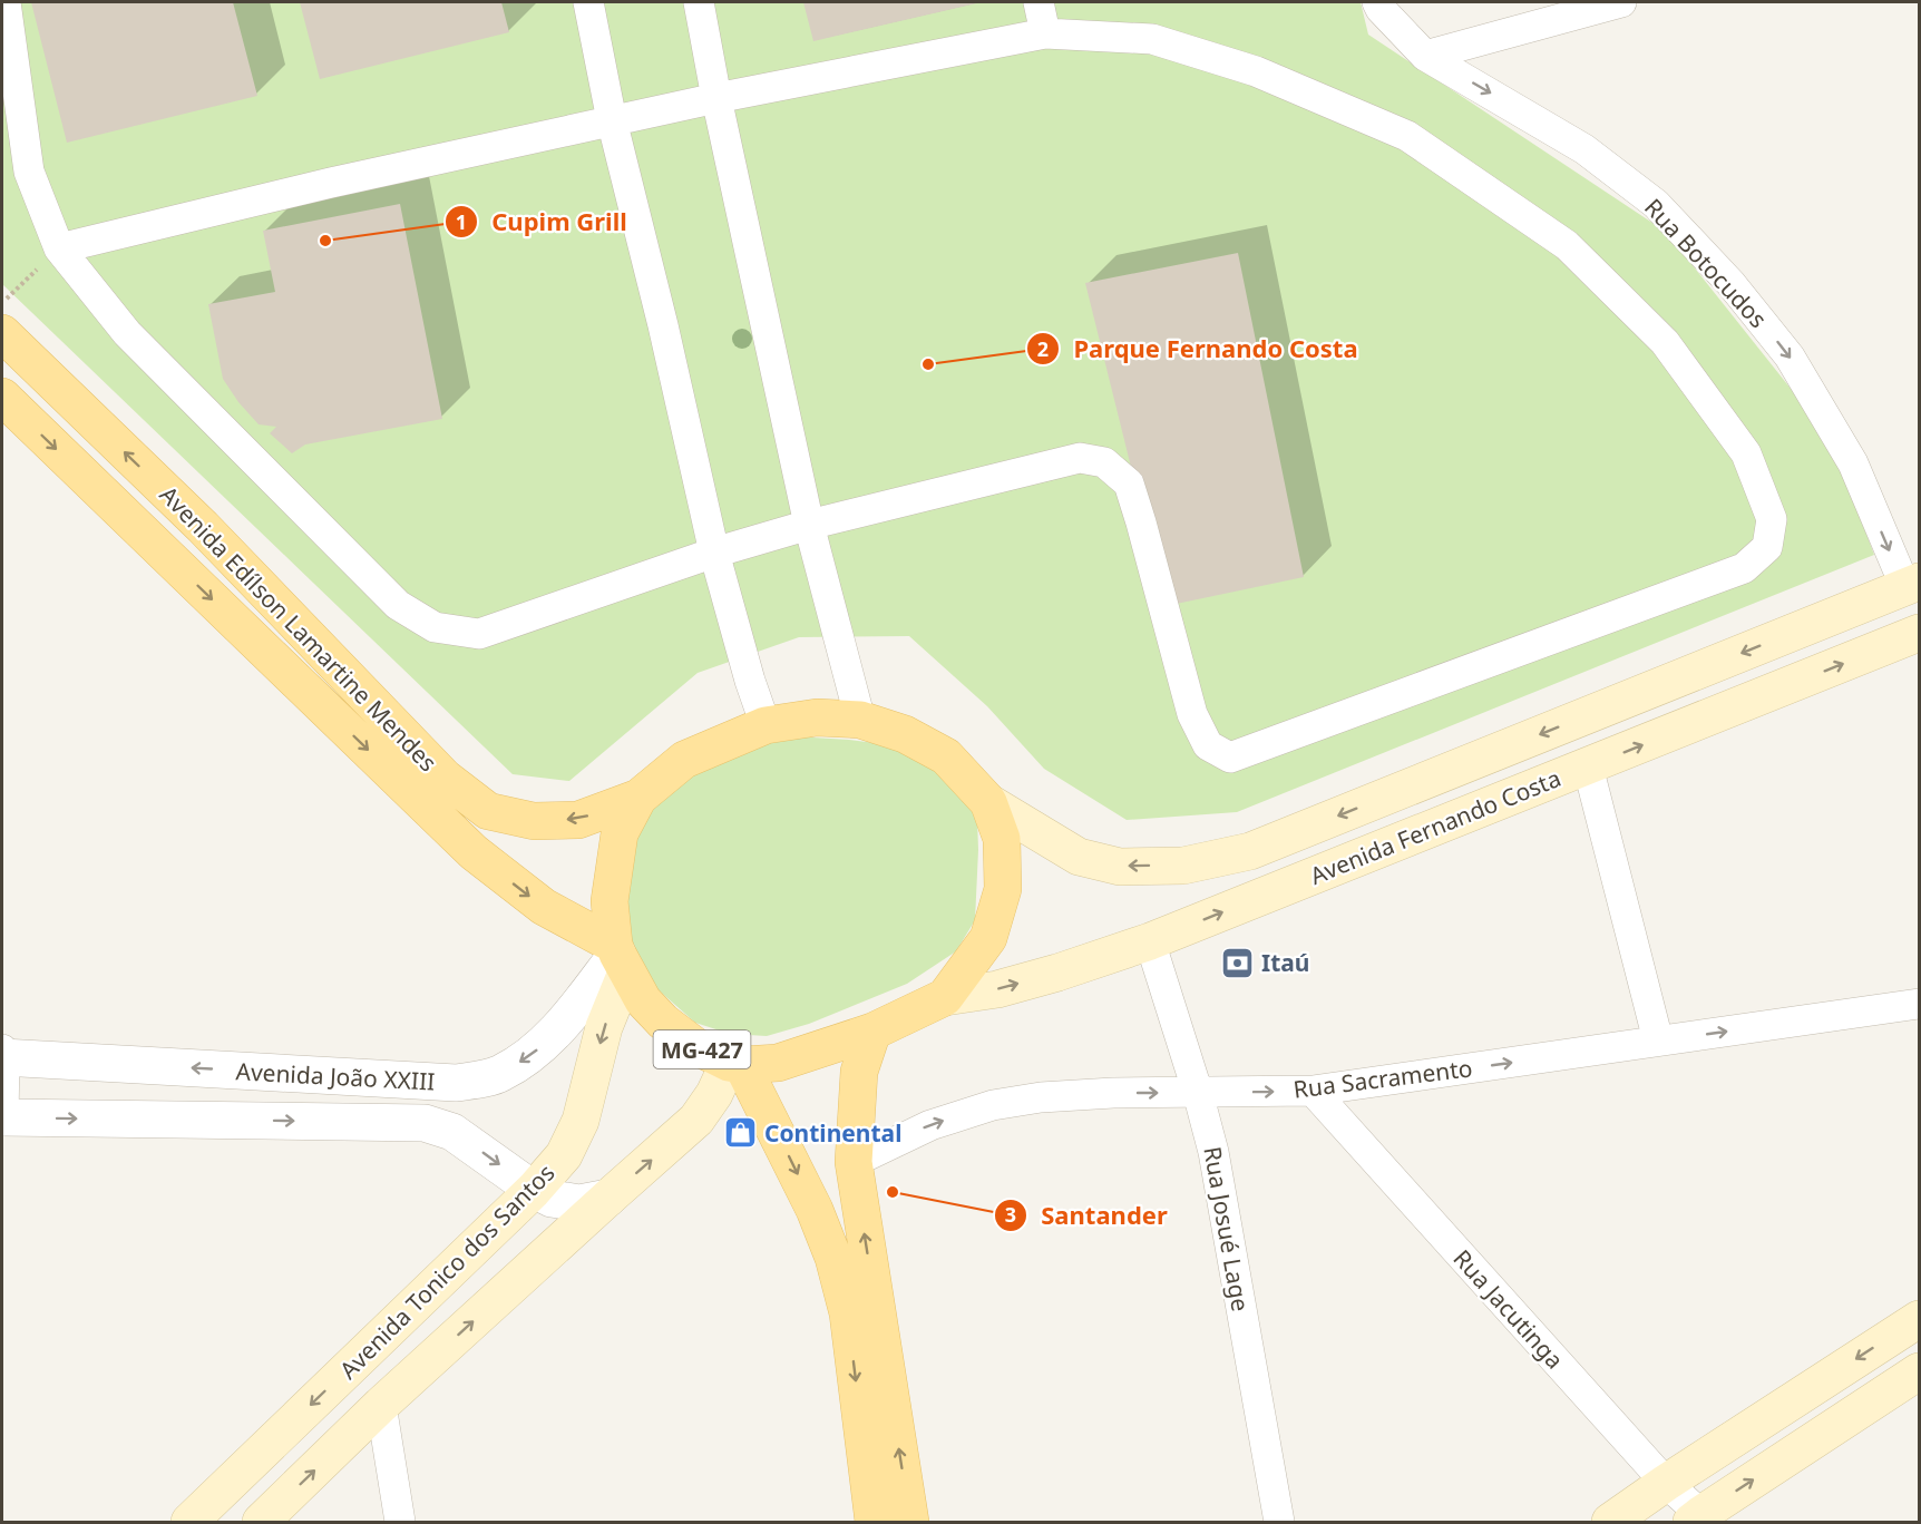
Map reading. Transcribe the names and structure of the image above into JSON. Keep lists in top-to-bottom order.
{
  "streets": {
    "main road": [
      "Avenida Edílson Lamartine Mendes",
      "Avenida Fernando Costa",
      "MG-427",
      "Avenida Tonico dos Santos"
    ],
    "street": [
      "Rua Botocudos",
      "Avenida João XXIII",
      "Rua Sacramento",
      "Rua Josué Lage",
      "Rua Jacutinga"
    ]
  },
  "crossings": [
    ["Rua Botocudos", "Avenida Fernando Costa"],
    ["Avenida Edílson Lamartine Mendes", "MG-427"],
    ["Avenida Edílson Lamartine Mendes", "Avenida João XXIII"],
    ["Avenida Edílson Lamartine Mendes", "Avenida Tonico dos Santos"],
    ["Avenida Fernando Costa", "MG-427"],
    ["Avenida Fernando Costa", "Rua Josué Lage"],
    ["MG-427", "Avenida João XXIII"],
    ["MG-427", "Avenida Tonico dos Santos"],
    ["Avenida João XXIII", "Avenida Tonico dos Santos"],
    ["Rua Sacramento", "Rua Josué Lage"],
    ["Rua Sacramento", "Rua Jacutinga"]
  ],
  "one_way": ["Rua Botocudos", "Rua Sacramento"],
  "places": {
    "other": ["Cupim Grill", "Parque Fernando Costa", "Santander"],
    "bank": ["Itaú"],
    "shop": ["Continental"]
  }
}
